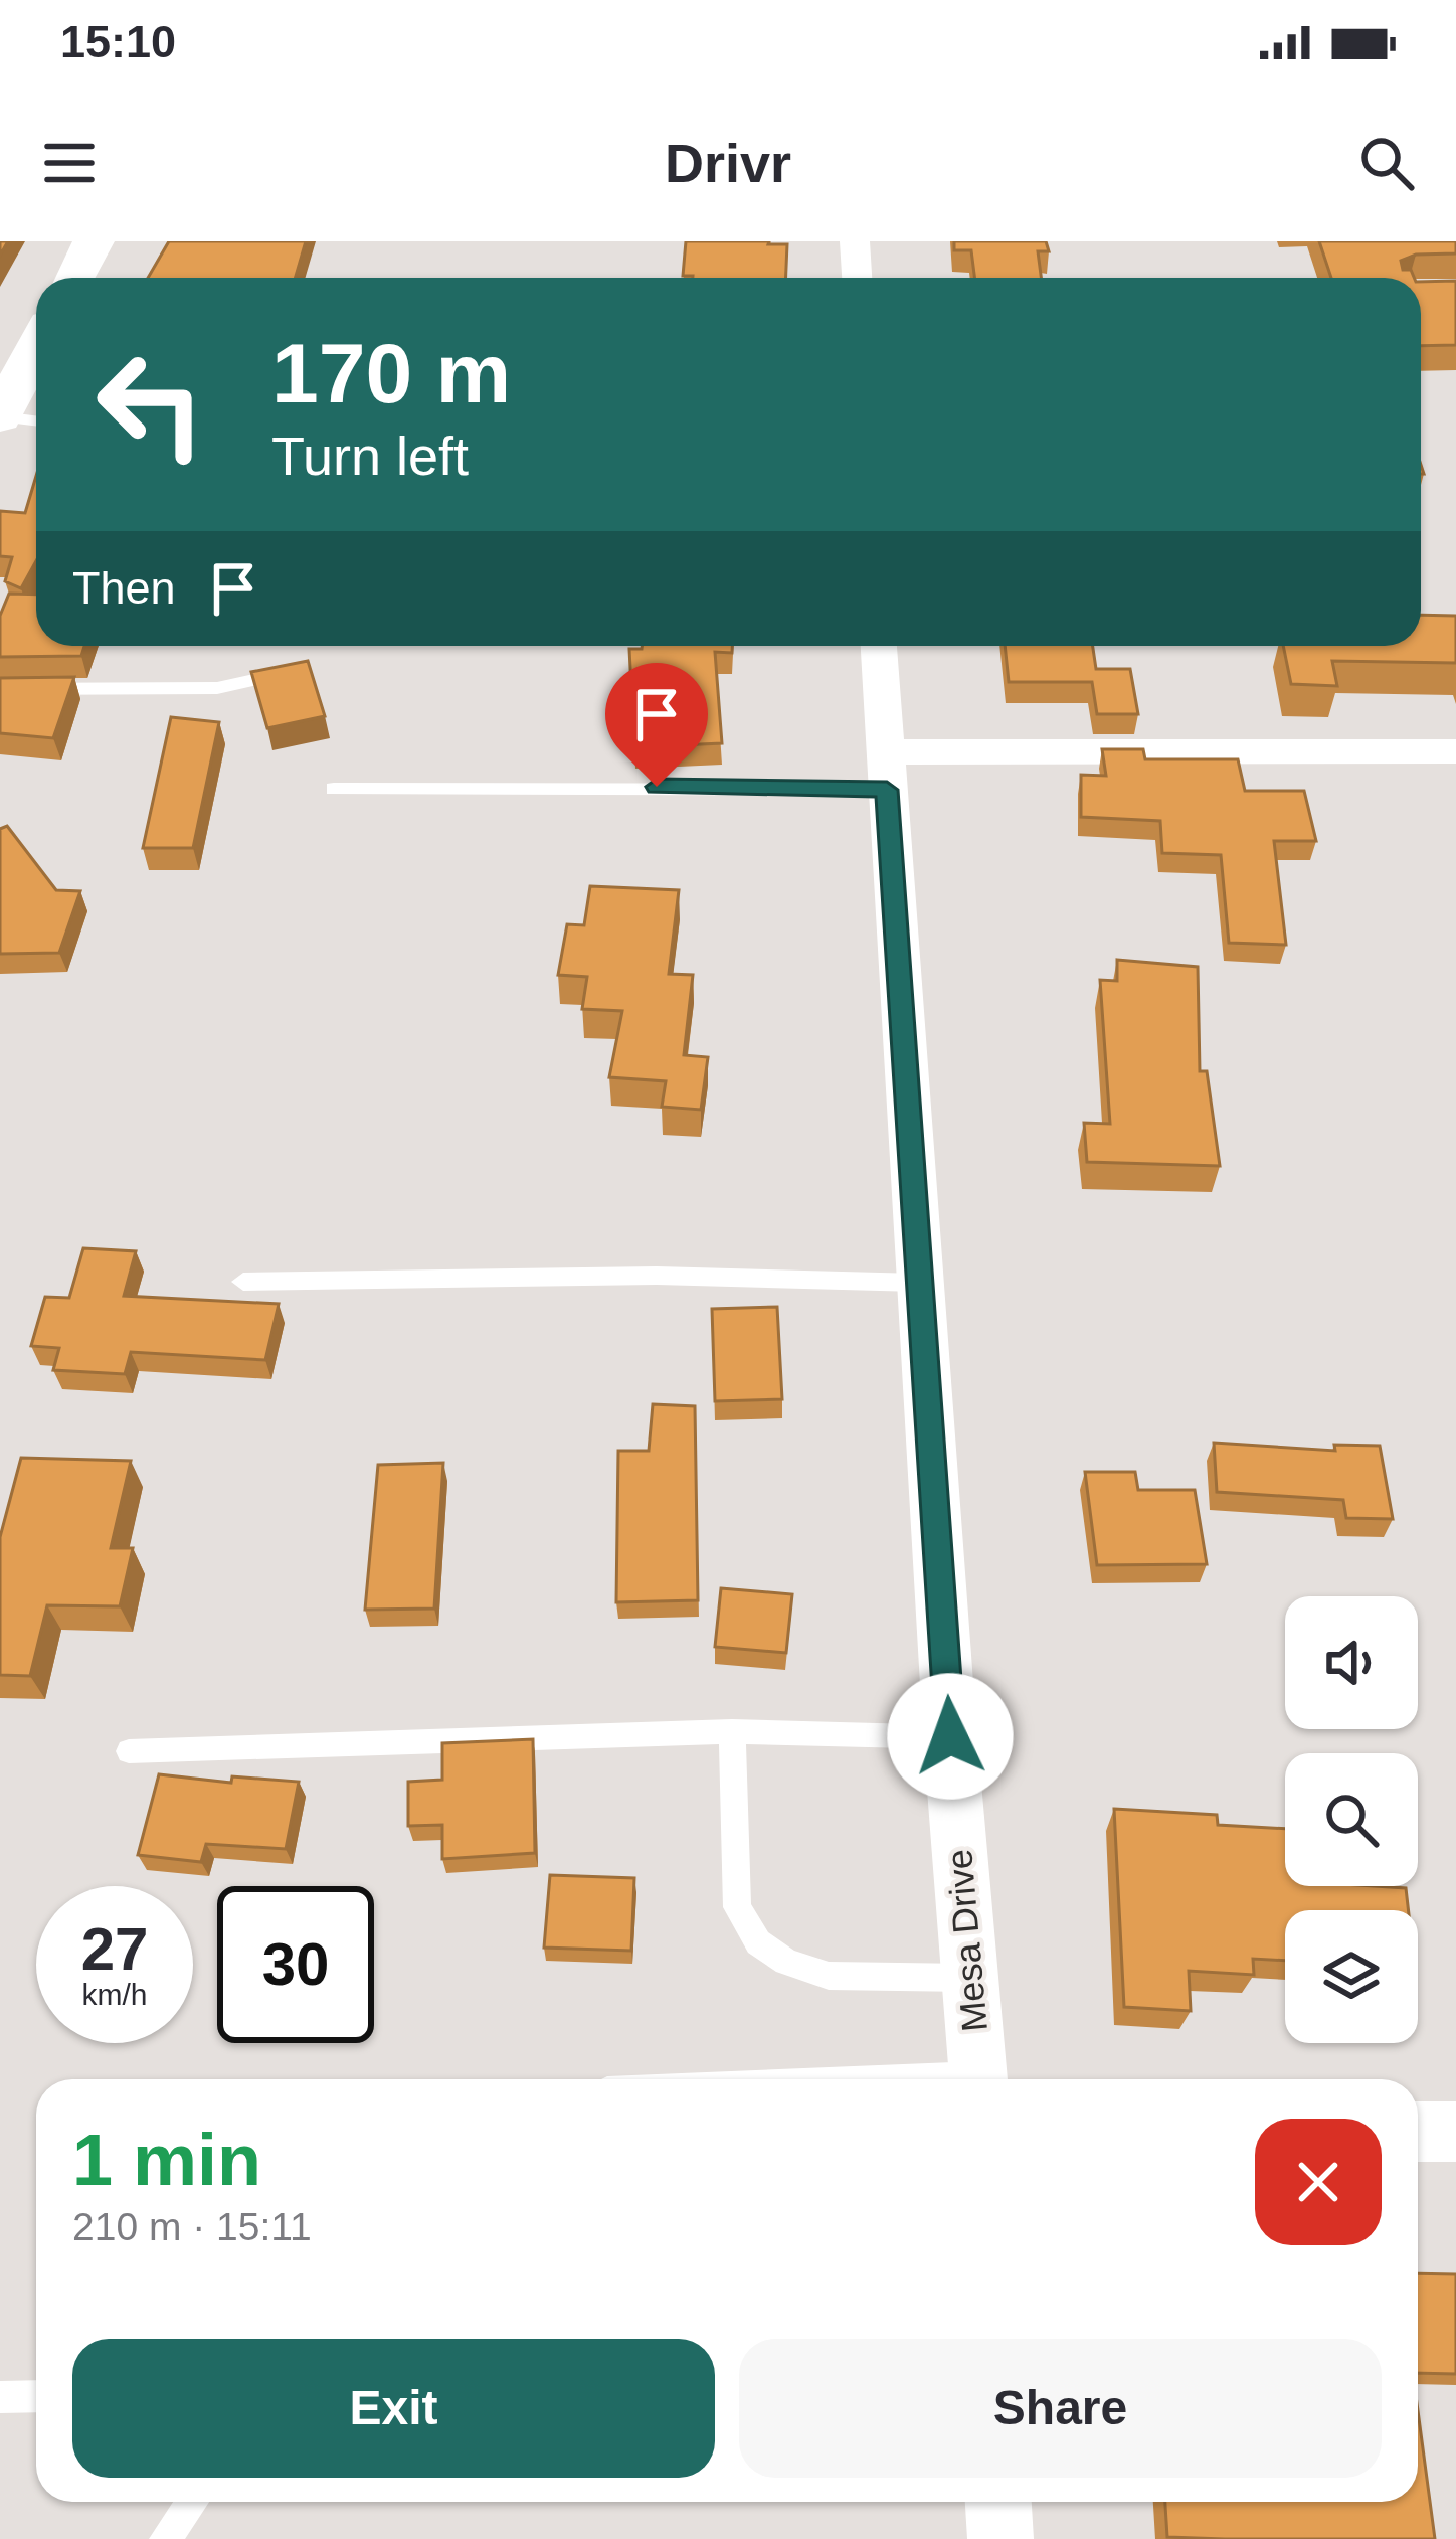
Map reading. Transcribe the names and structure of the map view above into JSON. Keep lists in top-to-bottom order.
{
  "streets": {
    "street": ["Mesa Drive"]
  },
  "page": {
    "status": "15:10",
    "header": "Drivr",
    "turn": ["170 m", "Turn left"],
    "then": "Then",
    "speed": "27 km/h",
    "limit": "30",
    "heading": ["1 min", "210 m · 15:11"],
    "buttons": ["Exit", "Share"]
  }
}
